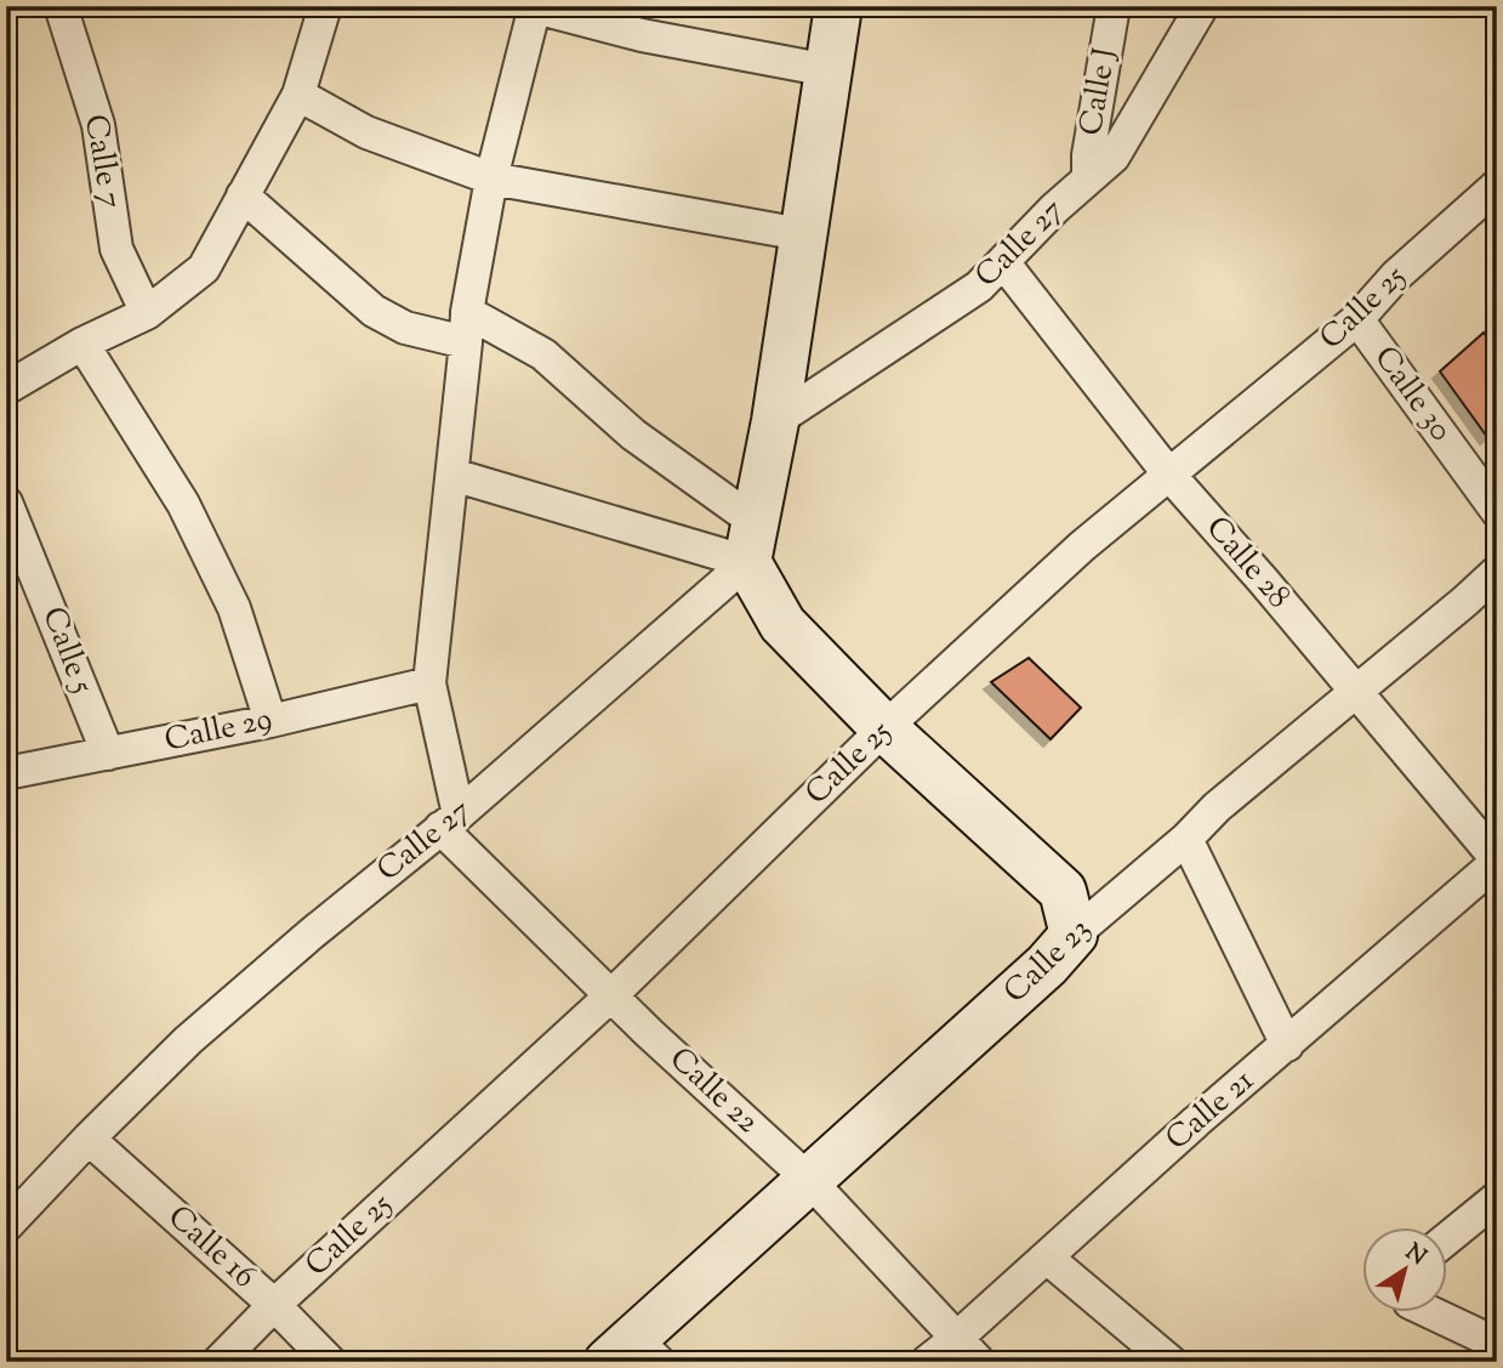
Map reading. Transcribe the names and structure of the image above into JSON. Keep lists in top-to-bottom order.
{
  "streets": {
    "street": [
      "Calle J",
      "Calle 7",
      "Calle 27",
      "Calle 25",
      "Calle 30",
      "Calle 28",
      "Calle 5",
      "Calle 29",
      "Calle 23",
      "Calle 22",
      "Calle 21",
      "Calle 16"
    ]
  },
  "crossings": [
    ["Calle J", "Calle 27"],
    ["Calle 27", "Calle 28"],
    ["Calle 27", "Calle 22"],
    ["Calle 27", "Calle 16"],
    ["Calle 25", "Calle 30"],
    ["Calle 25", "Calle 28"],
    ["Calle 25", "Calle 22"],
    ["Calle 25", "Calle 16"],
    ["Calle 28", "Calle 23"],
    ["Calle 28", "Calle 21"],
    ["Calle 5", "Calle 29"],
    ["Calle 23", "Calle 22"],
    ["Calle 22", "Calle 21"]
  ],
  "north": "top right"
}
